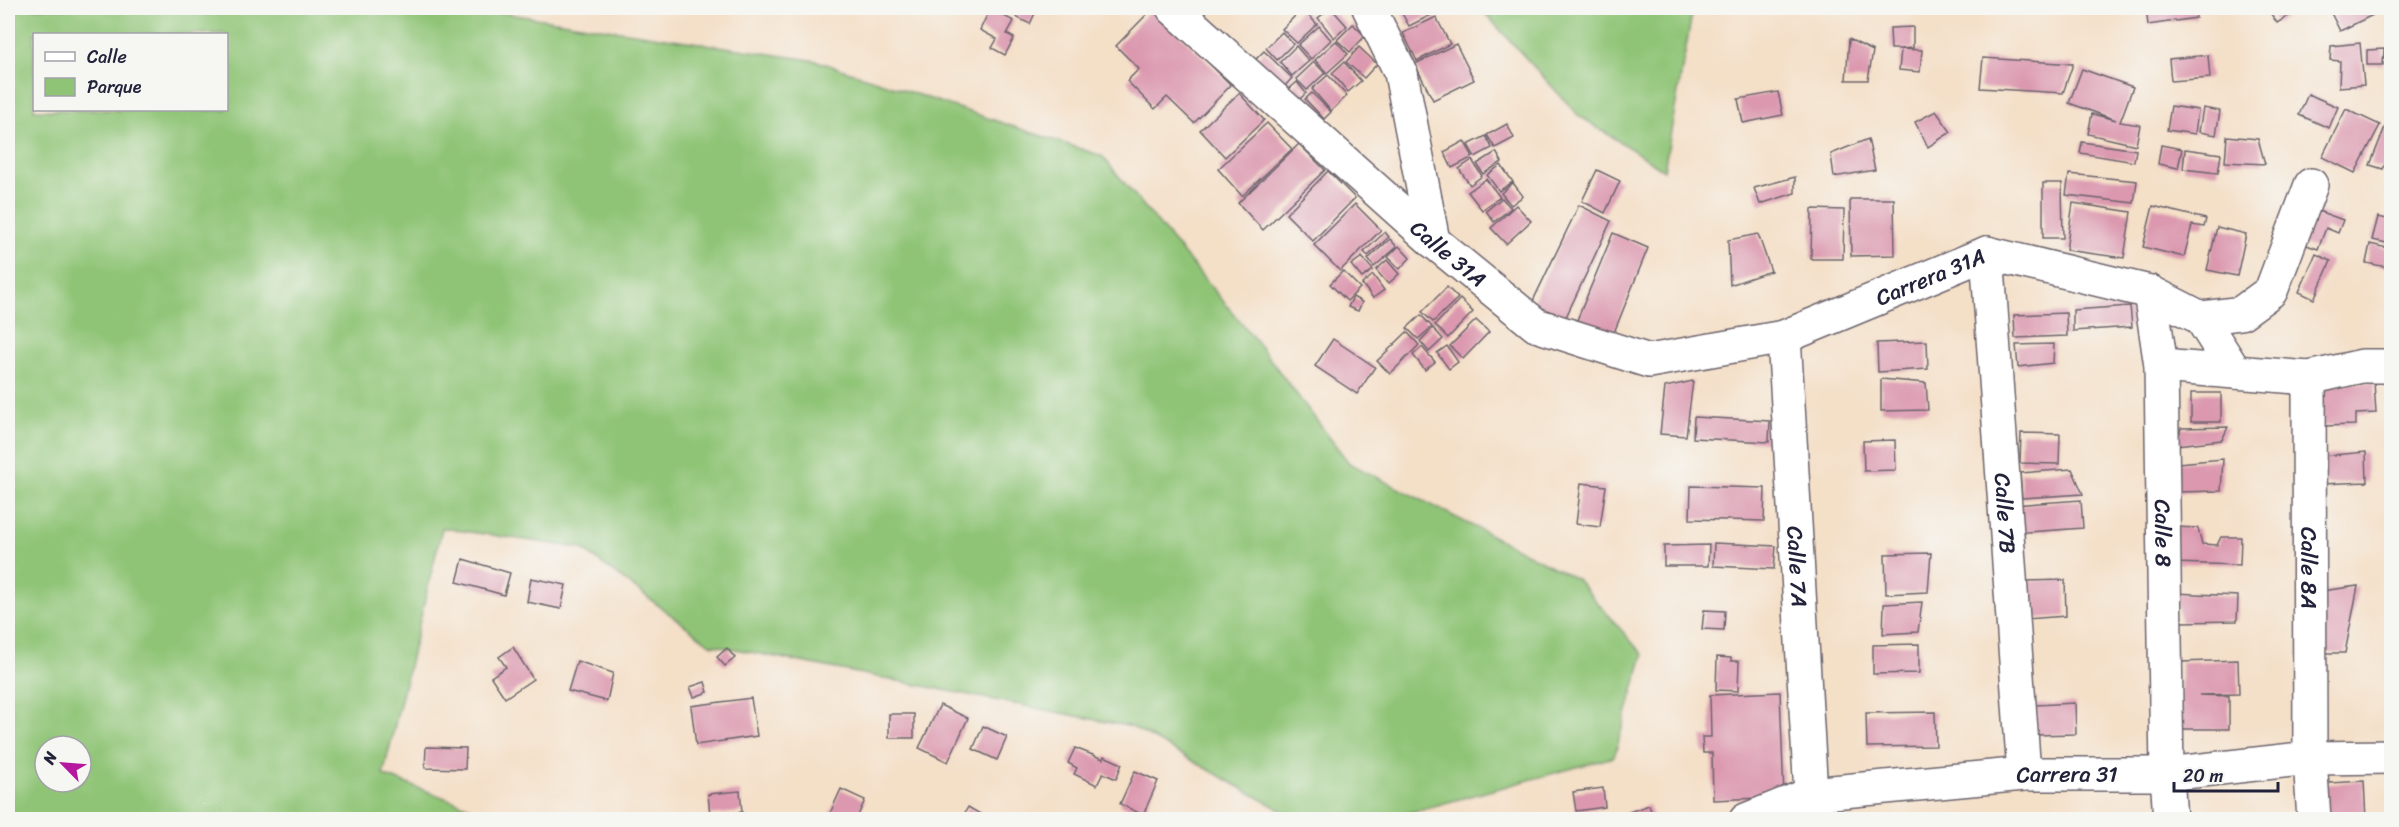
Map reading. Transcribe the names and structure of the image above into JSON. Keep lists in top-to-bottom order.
{
  "streets": {
    "street": [
      "Calle 31A",
      "Carrera 31A",
      "Calle 7B",
      "Calle 8",
      "Calle 7A",
      "Calle 8A",
      "Carrera 31"
    ]
  },
  "crossings": [
    ["Calle 31A", "Carrera 31A"],
    ["Calle 31A", "Calle 7A"],
    ["Carrera 31A", "Calle 7B"],
    ["Carrera 31A", "Calle 8"],
    ["Carrera 31A", "Calle 7A"],
    ["Calle 7B", "Carrera 31"],
    ["Calle 8", "Carrera 31"],
    ["Calle 7A", "Carrera 31"],
    ["Calle 8A", "Carrera 31"]
  ],
  "legend": ["Calle", "Parque"],
  "scale_bar": "20 m",
  "north": "top left"
}
